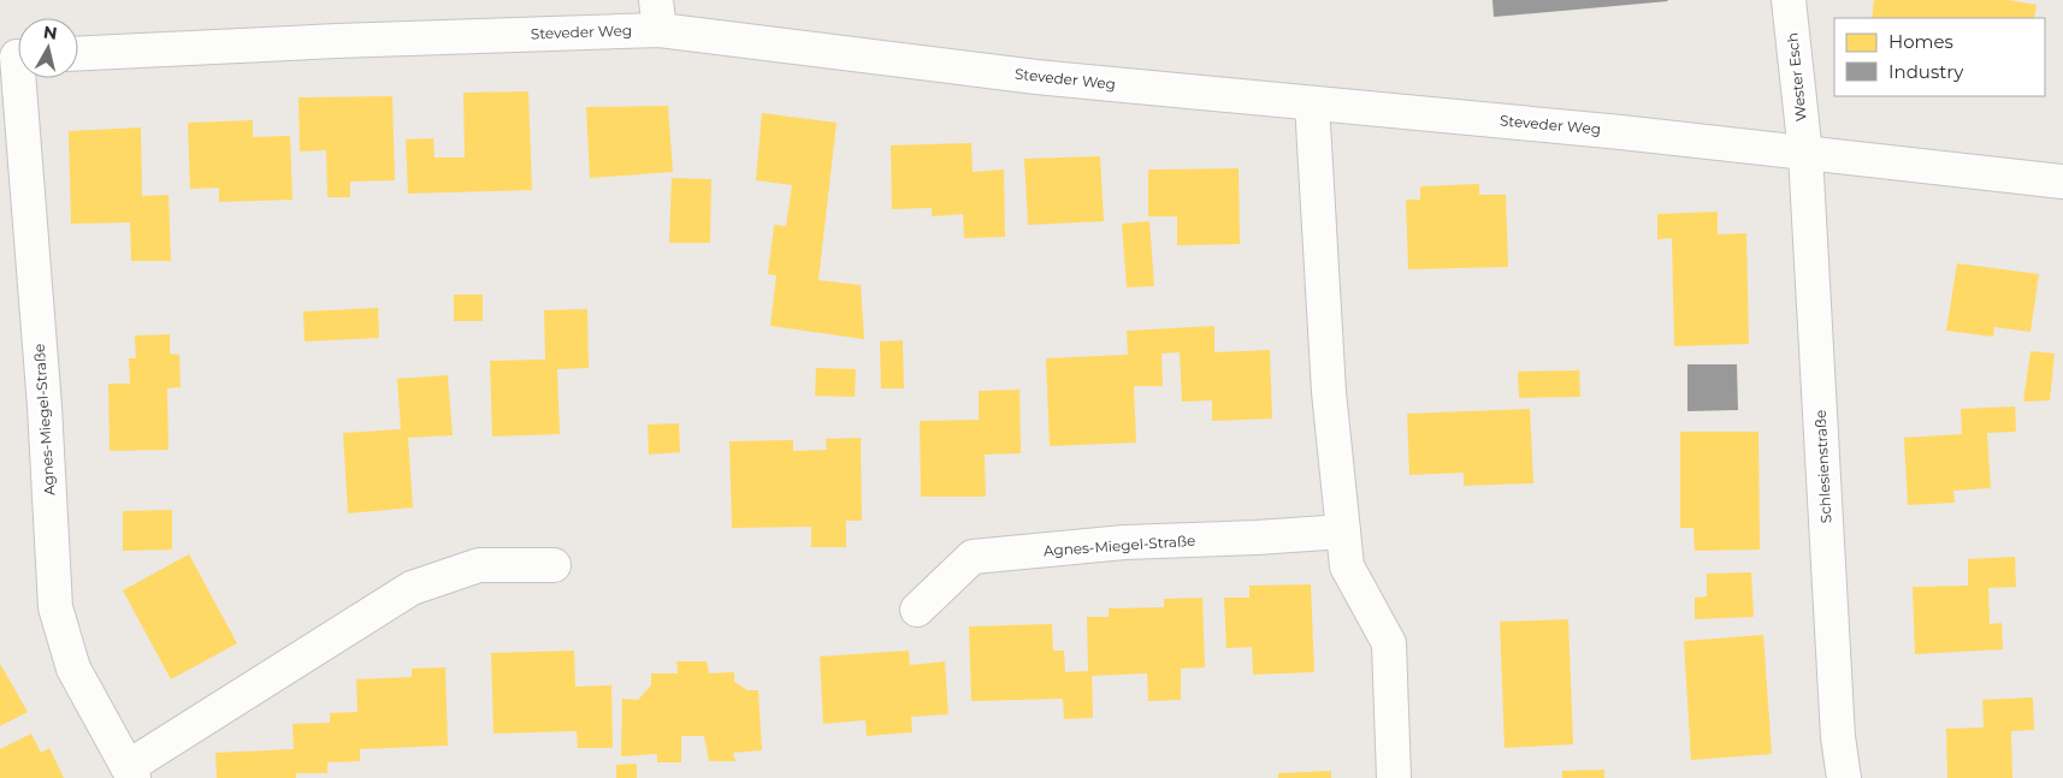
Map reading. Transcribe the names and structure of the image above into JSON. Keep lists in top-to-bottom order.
{
  "streets": {
    "street": [
      "Steveder Weg",
      "Wester Esch",
      "Agnes-Miegel-Straße",
      "Schlesienstraße"
    ]
  },
  "crossings": [
    ["Steveder Weg", "Wester Esch"],
    ["Steveder Weg", "Schlesienstraße"],
    ["Wester Esch", "Schlesienstraße"]
  ],
  "legend": ["Homes", "Industry"],
  "north": "top"
}
